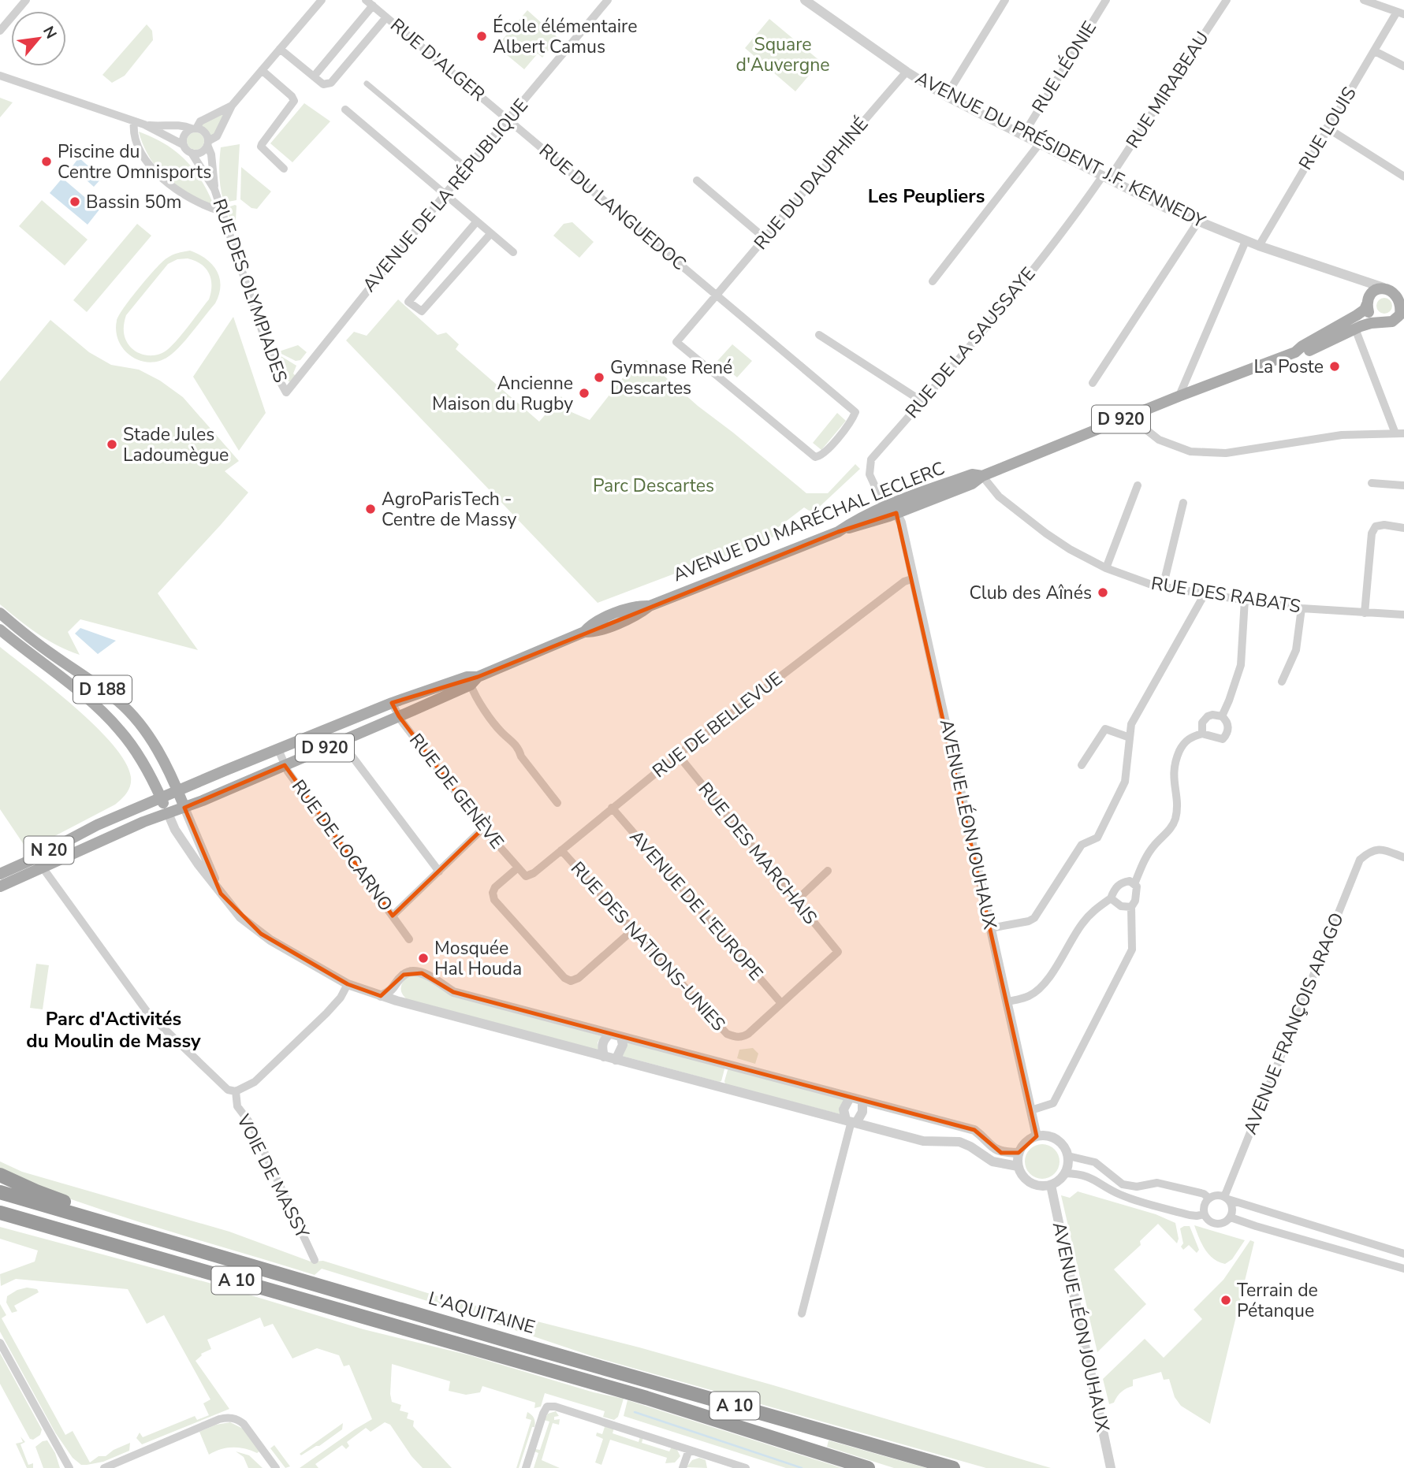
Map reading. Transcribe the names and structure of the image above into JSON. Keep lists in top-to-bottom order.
{
  "streets": {
    "highway": ["A 10", "L'AQUITAINE"],
    "main road": [
      "D 920",
      "AVENUE DU MARÉCHAL LECLERC",
      "D 188",
      "N 20"
    ],
    "street": [
      "RUE D'ALGER",
      "RUE LÉONIE",
      "RUE MIRABEAU",
      "RUE LOUIS",
      "AVENUE DU PRÉSIDENT J.F. KENNEDY",
      "RUE DU DAUPHINÉ",
      "AVENUE DE LA RÉPUBLIQUE",
      "RUE DU LANGUEDOC",
      "RUE DES OLYMPIADES",
      "RUE DE LA SAUSSAYE",
      "RUE DES RABATS",
      "RUE DE BELLEVUE",
      "RUE DE GENÈVE",
      "AVENUE LÉON JOUHAUX",
      "RUE DE LOCARNO",
      "RUE DES MARCHAIS",
      "AVENUE DE L'EUROPE",
      "RUE DES NATIONS-UNIES",
      "AVENUE FRANÇOIS ARAGO",
      "VOIE DE MASSY"
    ]
  },
  "crossings": [
    ["RUE D'ALGER", "AVENUE DE LA RÉPUBLIQUE"],
    ["RUE D'ALGER", "RUE DU LANGUEDOC"],
    ["RUE LÉONIE", "AVENUE DU PRÉSIDENT J.F. KENNEDY"],
    ["RUE MIRABEAU", "AVENUE DU PRÉSIDENT J.F. KENNEDY"],
    ["RUE MIRABEAU", "RUE DE LA SAUSSAYE"],
    ["RUE LOUIS", "AVENUE DU PRÉSIDENT J.F. KENNEDY"],
    ["AVENUE DU PRÉSIDENT J.F. KENNEDY", "RUE DU DAUPHINÉ"],
    ["AVENUE DU PRÉSIDENT J.F. KENNEDY", "RUE DE LA SAUSSAYE"],
    ["AVENUE DU PRÉSIDENT J.F. KENNEDY", "D 920"],
    ["RUE DU DAUPHINÉ", "RUE DU LANGUEDOC"],
    ["AVENUE DE LA RÉPUBLIQUE", "RUE DU LANGUEDOC"],
    ["AVENUE DE LA RÉPUBLIQUE", "RUE DES OLYMPIADES"],
    ["RUE DE LA SAUSSAYE", "D 920"],
    ["RUE DE LA SAUSSAYE", "AVENUE DU MARÉCHAL LECLERC"],
    ["RUE DE LA SAUSSAYE", "AVENUE LÉON JOUHAUX"],
    ["D 920", "AVENUE DU MARÉCHAL LECLERC"],
    ["D 920", "RUE DES RABATS"],
    ["D 920", "AVENUE LÉON JOUHAUX"],
    ["AVENUE DU MARÉCHAL LECLERC", "RUE DES RABATS"],
    ["AVENUE DU MARÉCHAL LECLERC", "D 188"],
    ["AVENUE DU MARÉCHAL LECLERC", "RUE DE GENÈVE"],
    ["AVENUE DU MARÉCHAL LECLERC", "AVENUE LÉON JOUHAUX"],
    ["AVENUE DU MARÉCHAL LECLERC", "RUE DE LOCARNO"],
    ["RUE DE BELLEVUE", "RUE DE GENÈVE"],
    ["RUE DE BELLEVUE", "AVENUE LÉON JOUHAUX"],
    ["RUE DE BELLEVUE", "RUE DES MARCHAIS"],
    ["RUE DE BELLEVUE", "AVENUE DE L'EUROPE"],
    ["RUE DE BELLEVUE", "RUE DES NATIONS-UNIES"],
    ["RUE DES MARCHAIS", "RUE DES NATIONS-UNIES"],
    ["AVENUE DE L'EUROPE", "RUE DES NATIONS-UNIES"]
  ],
  "districts": ["Les Peupliers", "Parc d'Activités du Moulin de Massy"],
  "parks": ["Square d'Auvergne", "Parc Descartes"],
  "places": [
    "École élémentaire Albert Camus",
    "Piscine du Centre Omnisports",
    "Bassin 50m",
    "La Poste",
    "Gymnase René Descartes",
    "Ancienne Maison du Rugby",
    "Stade Jules Ladoumègue",
    "AgroParisTech - Centre de Massy",
    "Club des Aînés",
    "Mosquée Hal Houda",
    "Terrain de Pétanque"
  ],
  "north": "top right"
}
